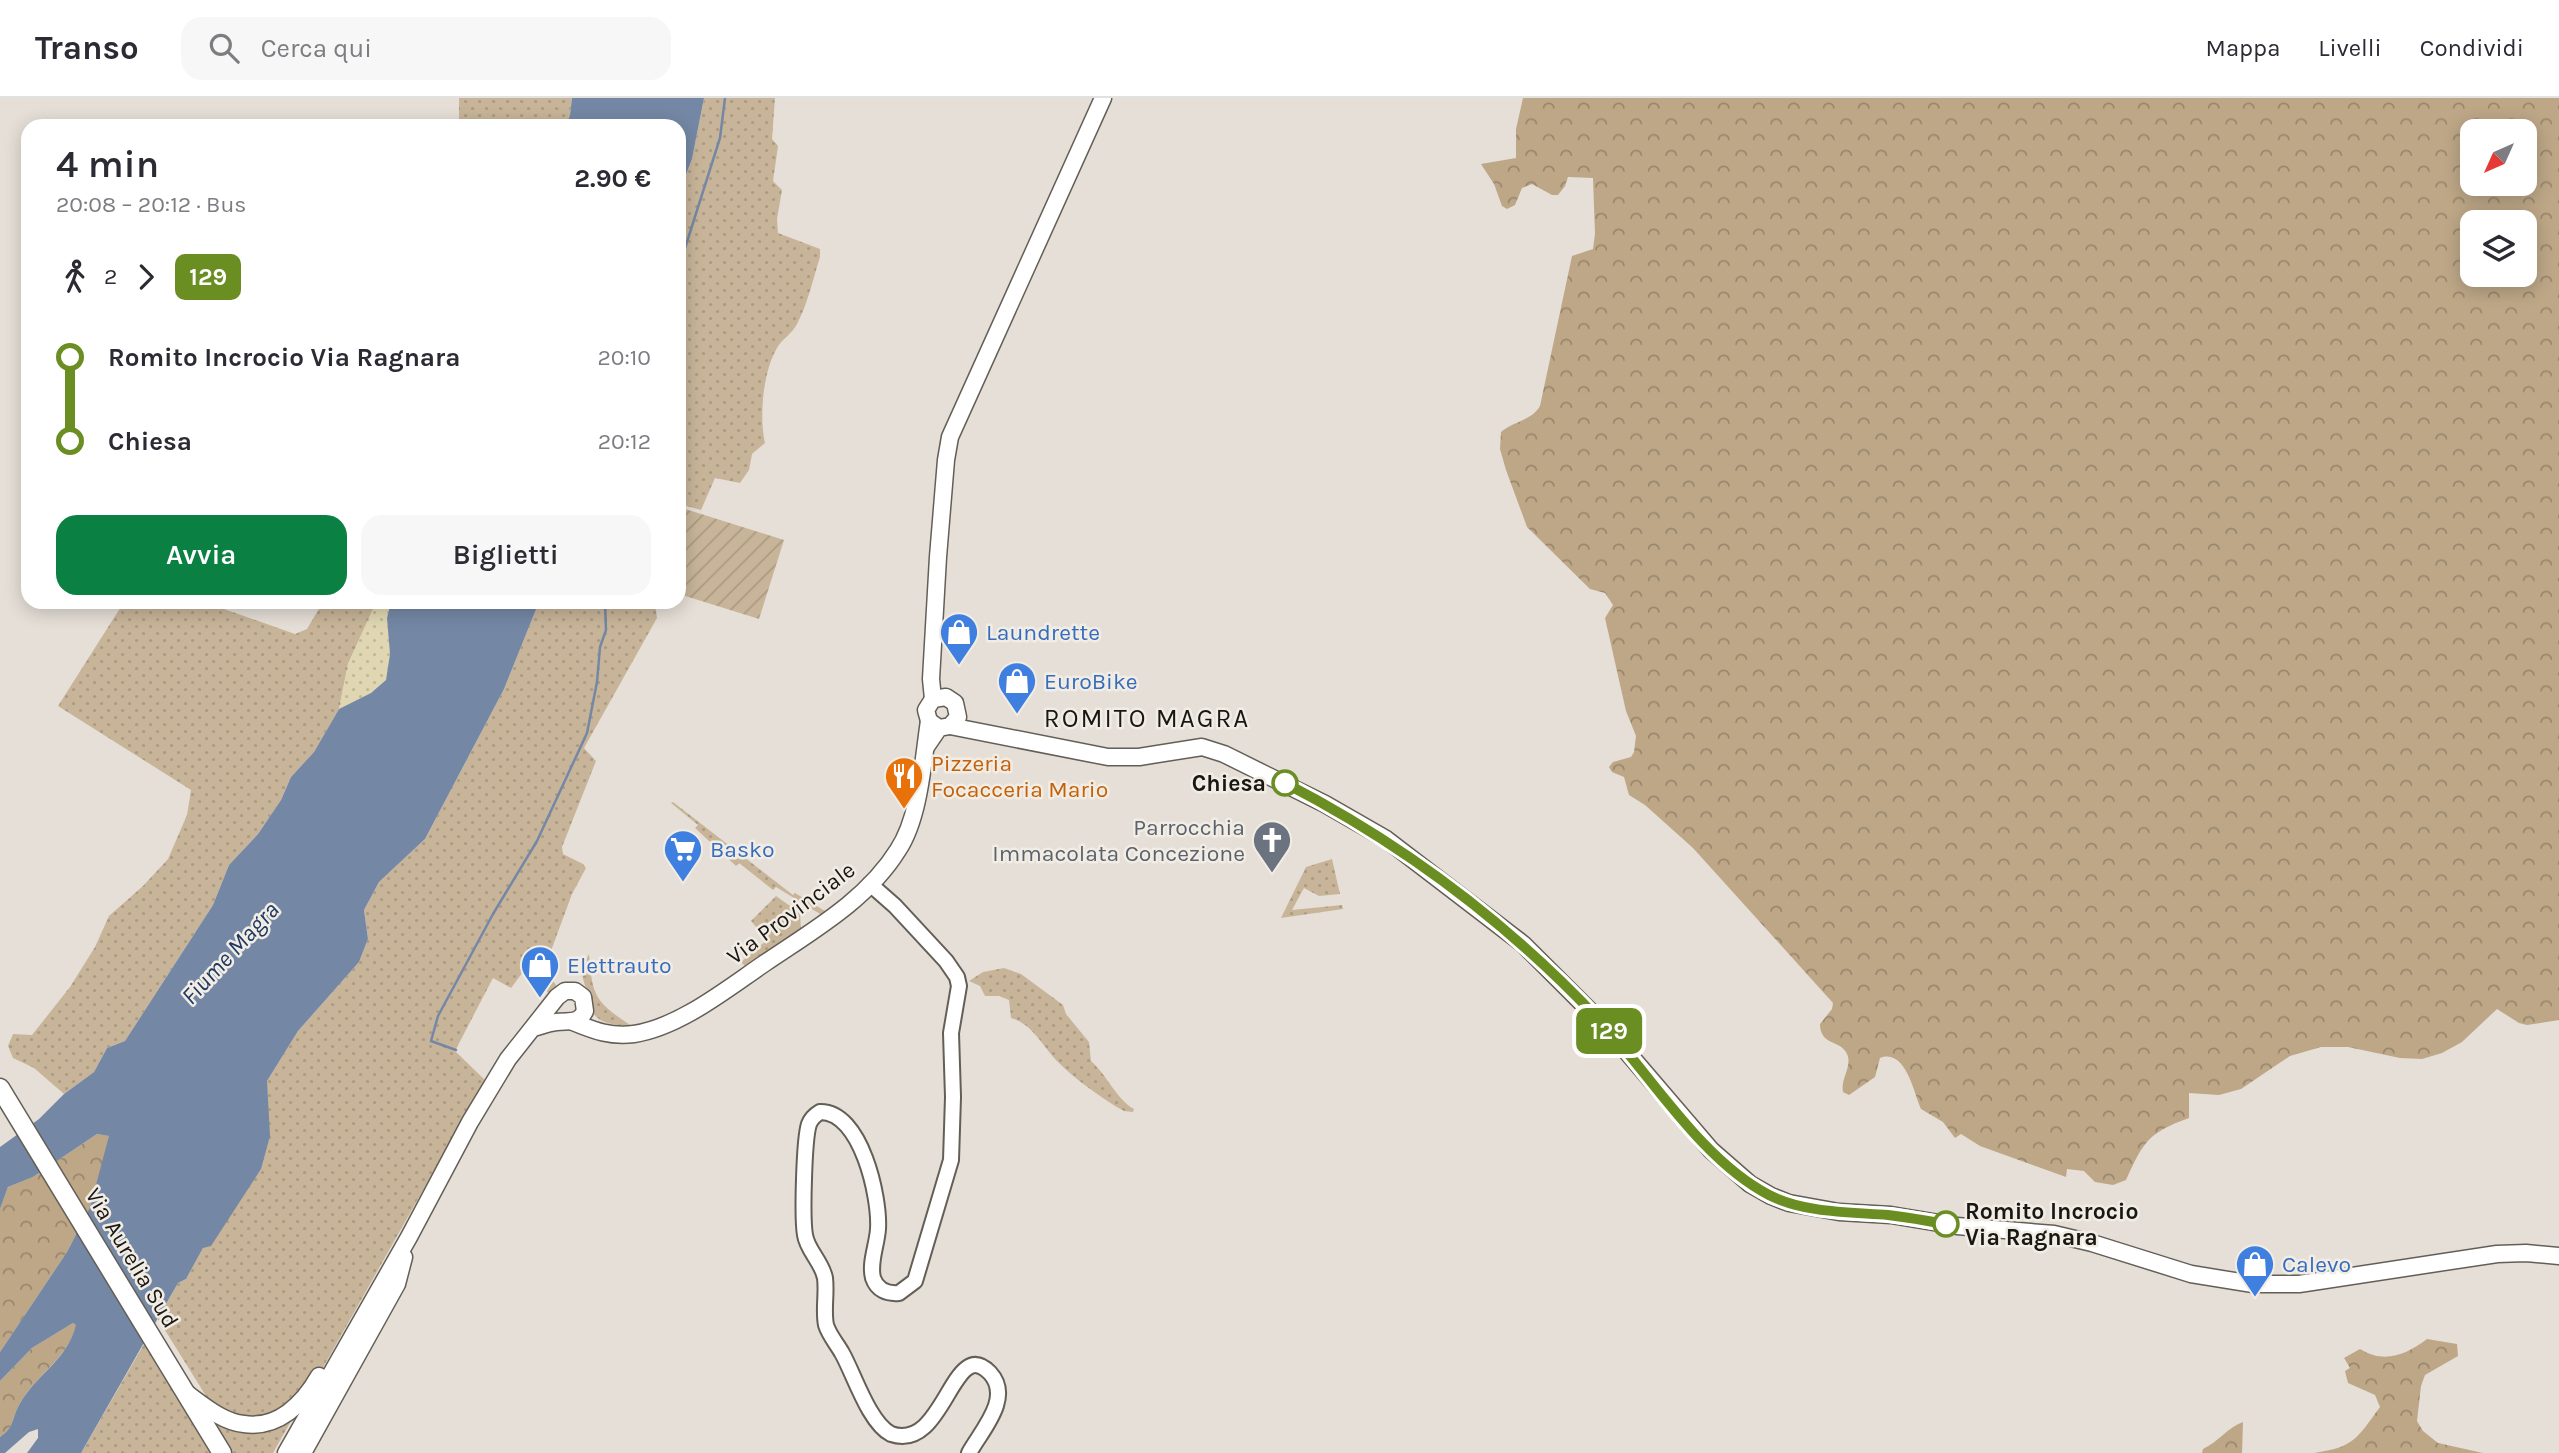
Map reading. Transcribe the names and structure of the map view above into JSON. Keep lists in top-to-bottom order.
{
  "streets": {
    "main road": ["Via Provinciale", "Via Aurelia Sud"]
  },
  "districts": ["ROMITO MAGRA"],
  "water": ["Fiume Magra"],
  "places": {
    "shop": [
      "Laundrette",
      "EuroBike",
      "Elettrauto",
      "Calevo"
    ],
    "other": ["Chiesa", "Romito Incrocio Via Ragnara"],
    "restaurant": ["Pizzeria Focacceria Mario"],
    "church": ["Parrocchia Immacolata Concezione"],
    "supermarket": ["Basko"]
  },
  "lines": ["bus line 129"],
  "north": "bottom left",
  "page": {
    "header": "Transo",
    "search": "Cerca qui",
    "nav": ["Mappa", "Livelli", "Condividi"],
    "on_map": "129",
    "heading": ["4 min", "20:08 – 20:12 · Bus", "2.90 €"],
    "legs": ["2", "129"],
    "list": [
      {
        "name": "Romito Incrocio Via Ragnara",
        "value": "20:10"
      },
      {
        "name": "Chiesa",
        "value": "20:12"
      }
    ],
    "buttons": ["Avvia", "Biglietti"]
  }
}
